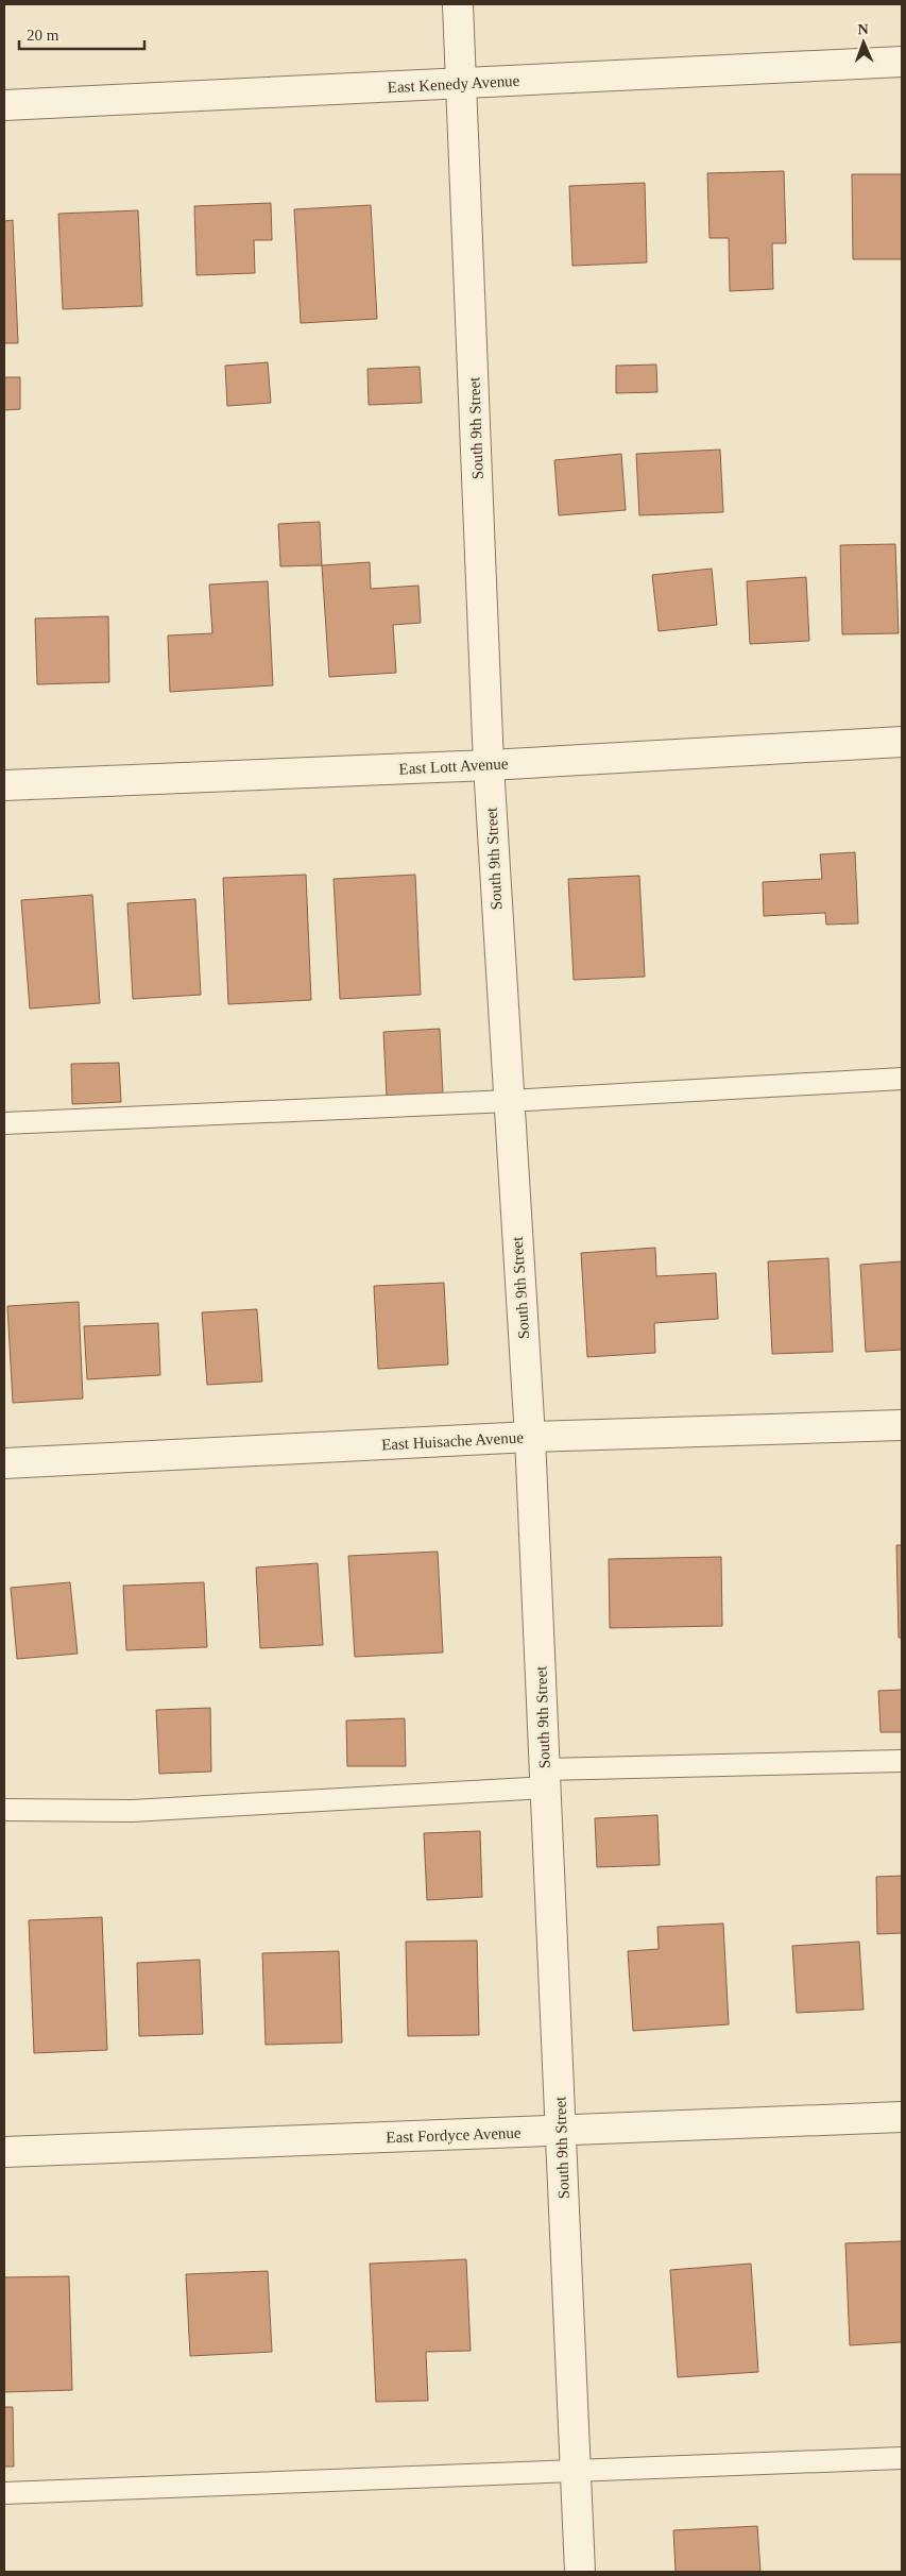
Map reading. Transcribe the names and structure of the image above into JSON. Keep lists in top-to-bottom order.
{
  "streets": {
    "street": [
      "East Kenedy Avenue",
      "South 9th Street",
      "East Lott Avenue",
      "East Huisache Avenue",
      "East Fordyce Avenue"
    ]
  },
  "crossings": [
    ["East Kenedy Avenue", "South 9th Street"],
    ["South 9th Street", "East Lott Avenue"],
    ["South 9th Street", "East Huisache Avenue"],
    ["South 9th Street", "East Fordyce Avenue"]
  ],
  "scale_bar": "20 m",
  "north": "top"
}
